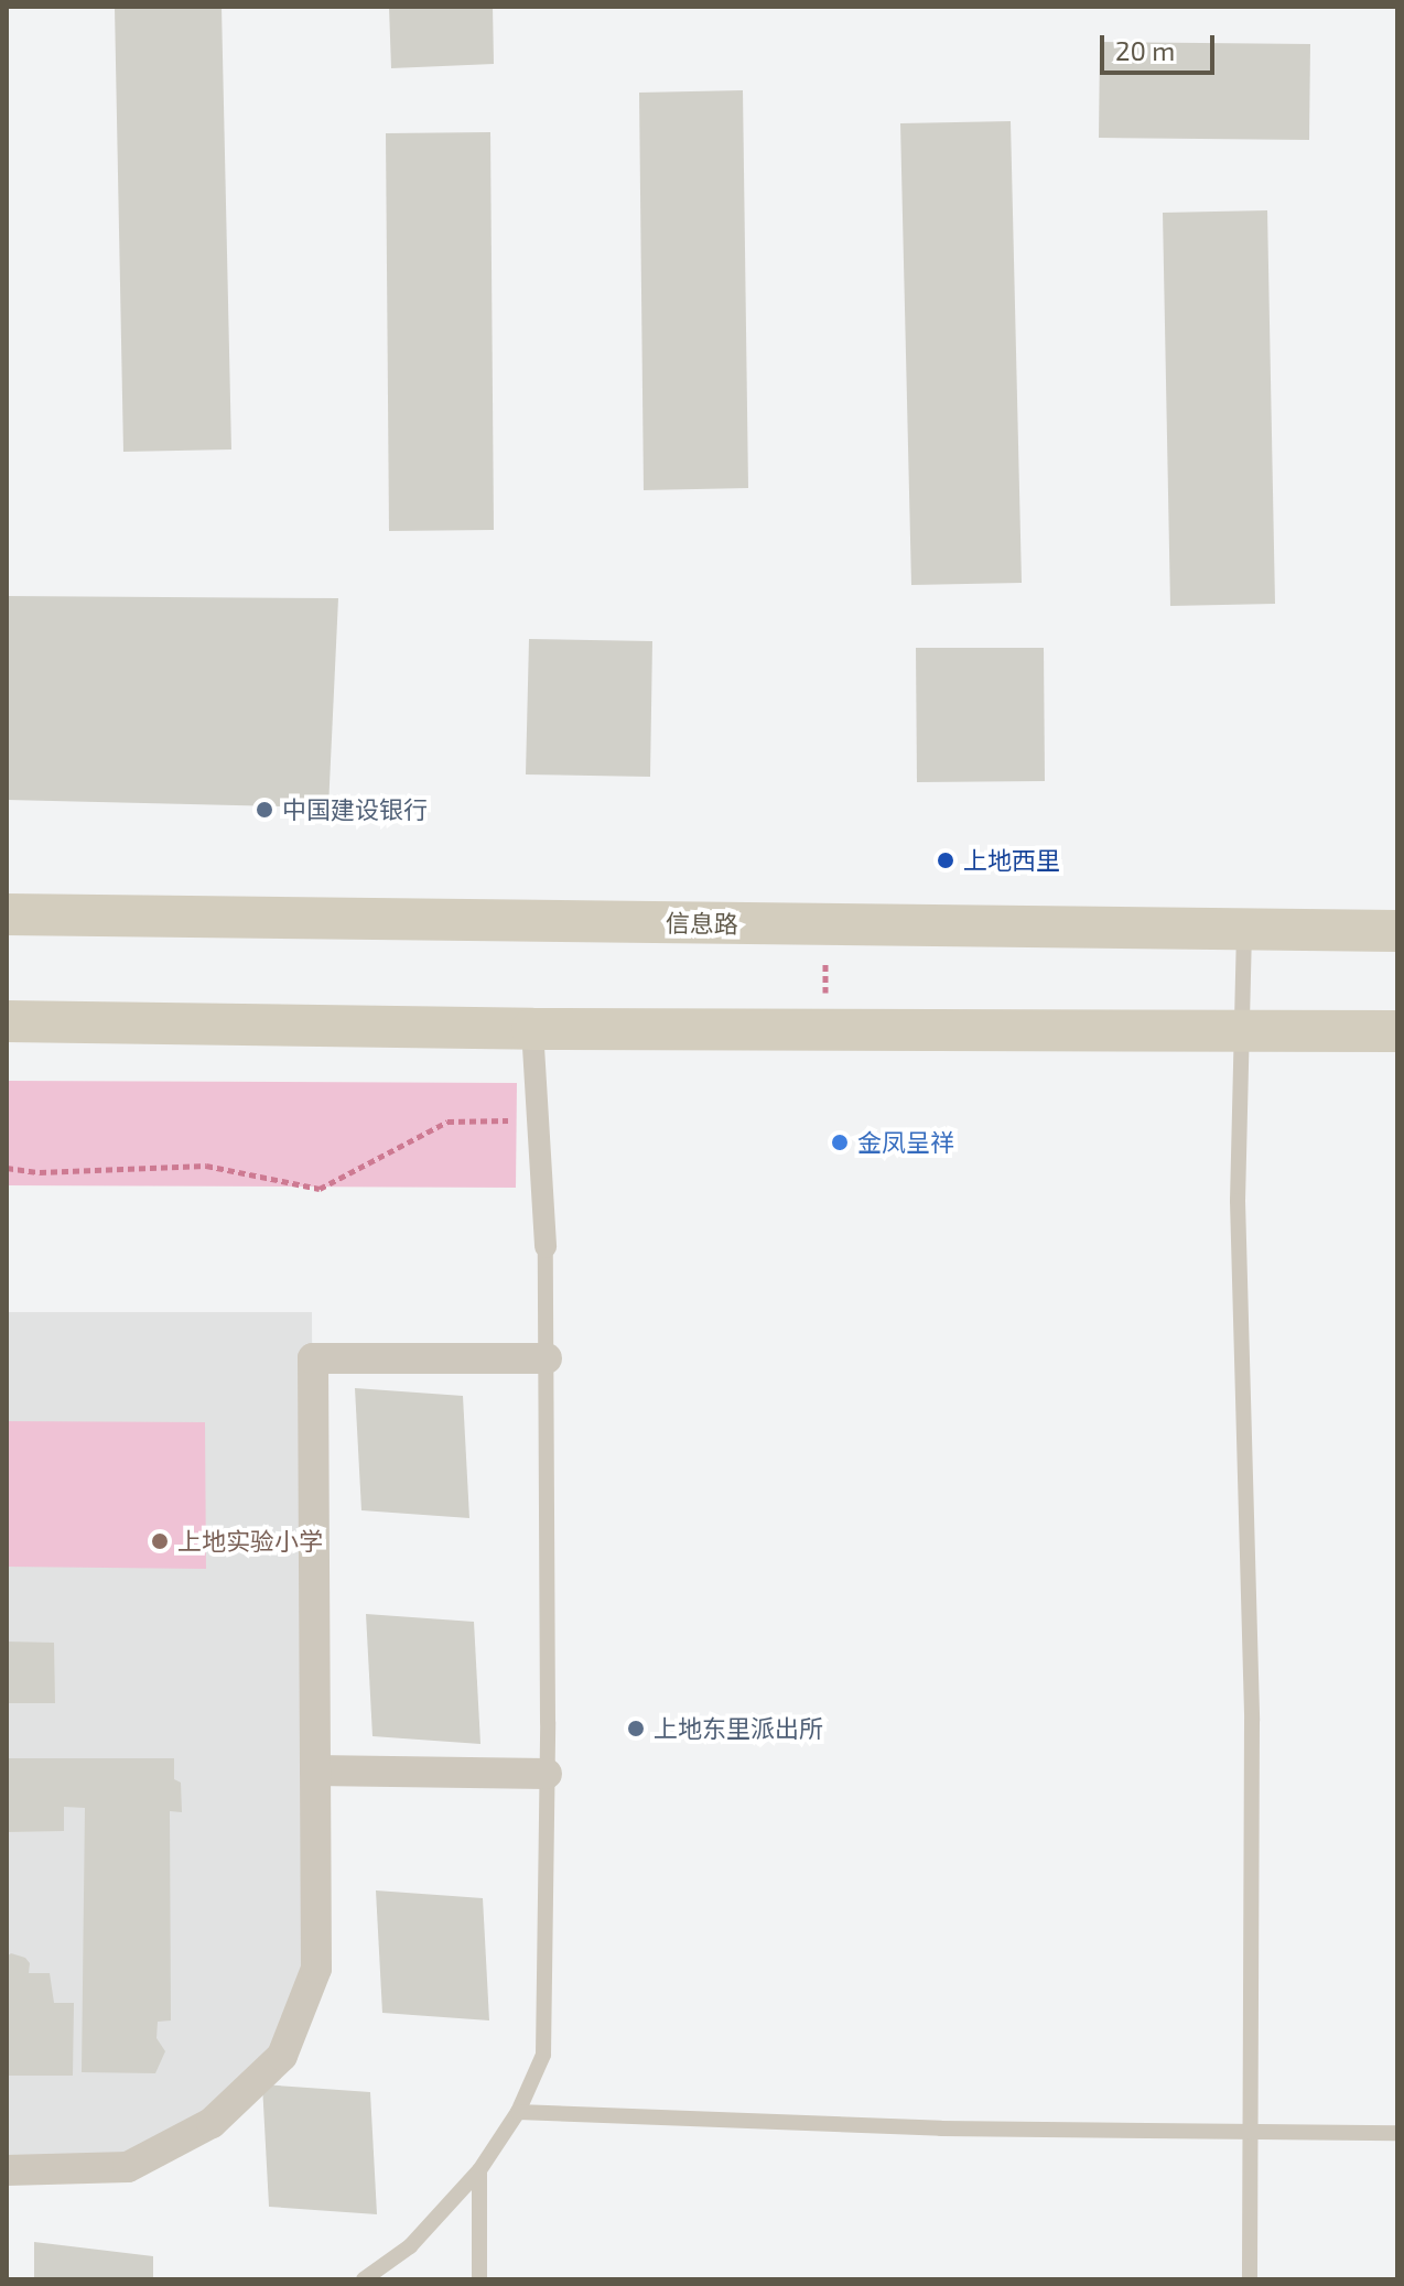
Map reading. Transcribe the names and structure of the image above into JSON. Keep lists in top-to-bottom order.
{
  "streets": {
    "main road": ["信息路"]
  },
  "places": [
    "中国建设银行",
    "上地西里",
    "金凤呈祥",
    "上地实验小学",
    "上地东里派出所"
  ],
  "scale_bar": "20 m"
}
